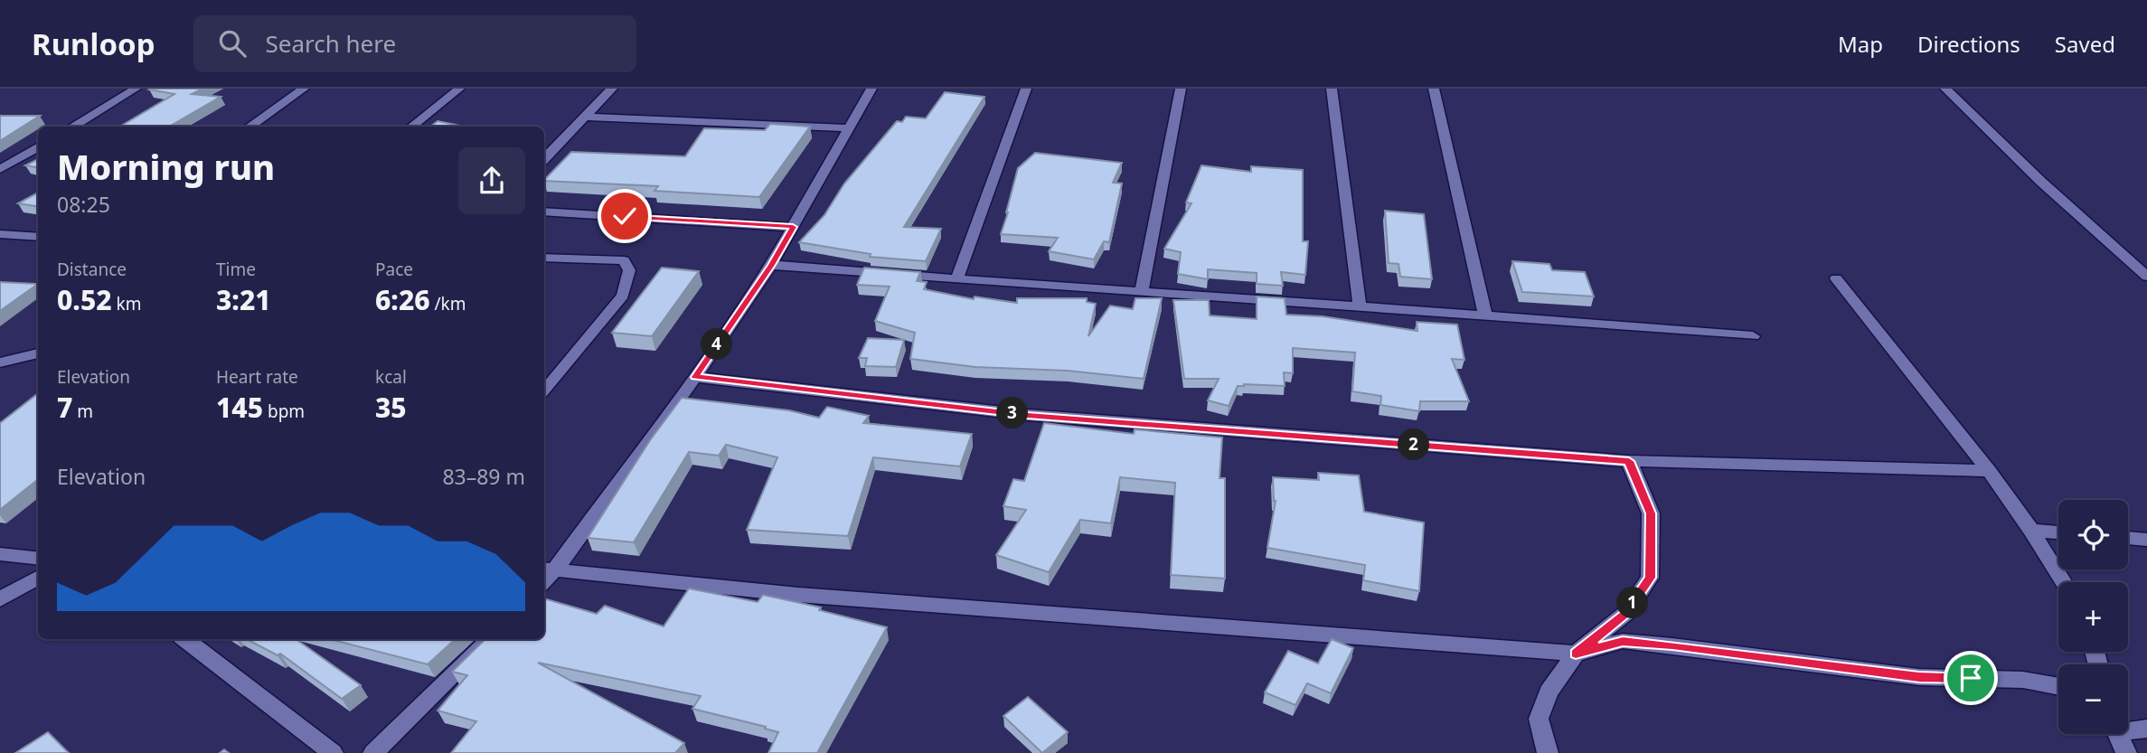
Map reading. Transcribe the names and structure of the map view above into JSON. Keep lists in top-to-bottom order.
{
  "page": {
    "header": "Runloop",
    "search": "Search here",
    "nav": ["Map", "Directions", "Saved"],
    "heading": ["Morning run", "08:25"],
    "stats": [
      ["Distance", "0.52 km"],
      ["Time", "3:21"],
      ["Pace", "6:26 /km"],
      ["Elevation", "7 m"],
      ["Heart rate", "145 bpm"],
      ["kcal", "35"]
    ],
    "pins": [
      "4",
      "3",
      "2",
      "1"
    ],
    "chart": ["Elevation", "83–89 m"],
    "map_buttons": ["+", "−"]
  }
}
